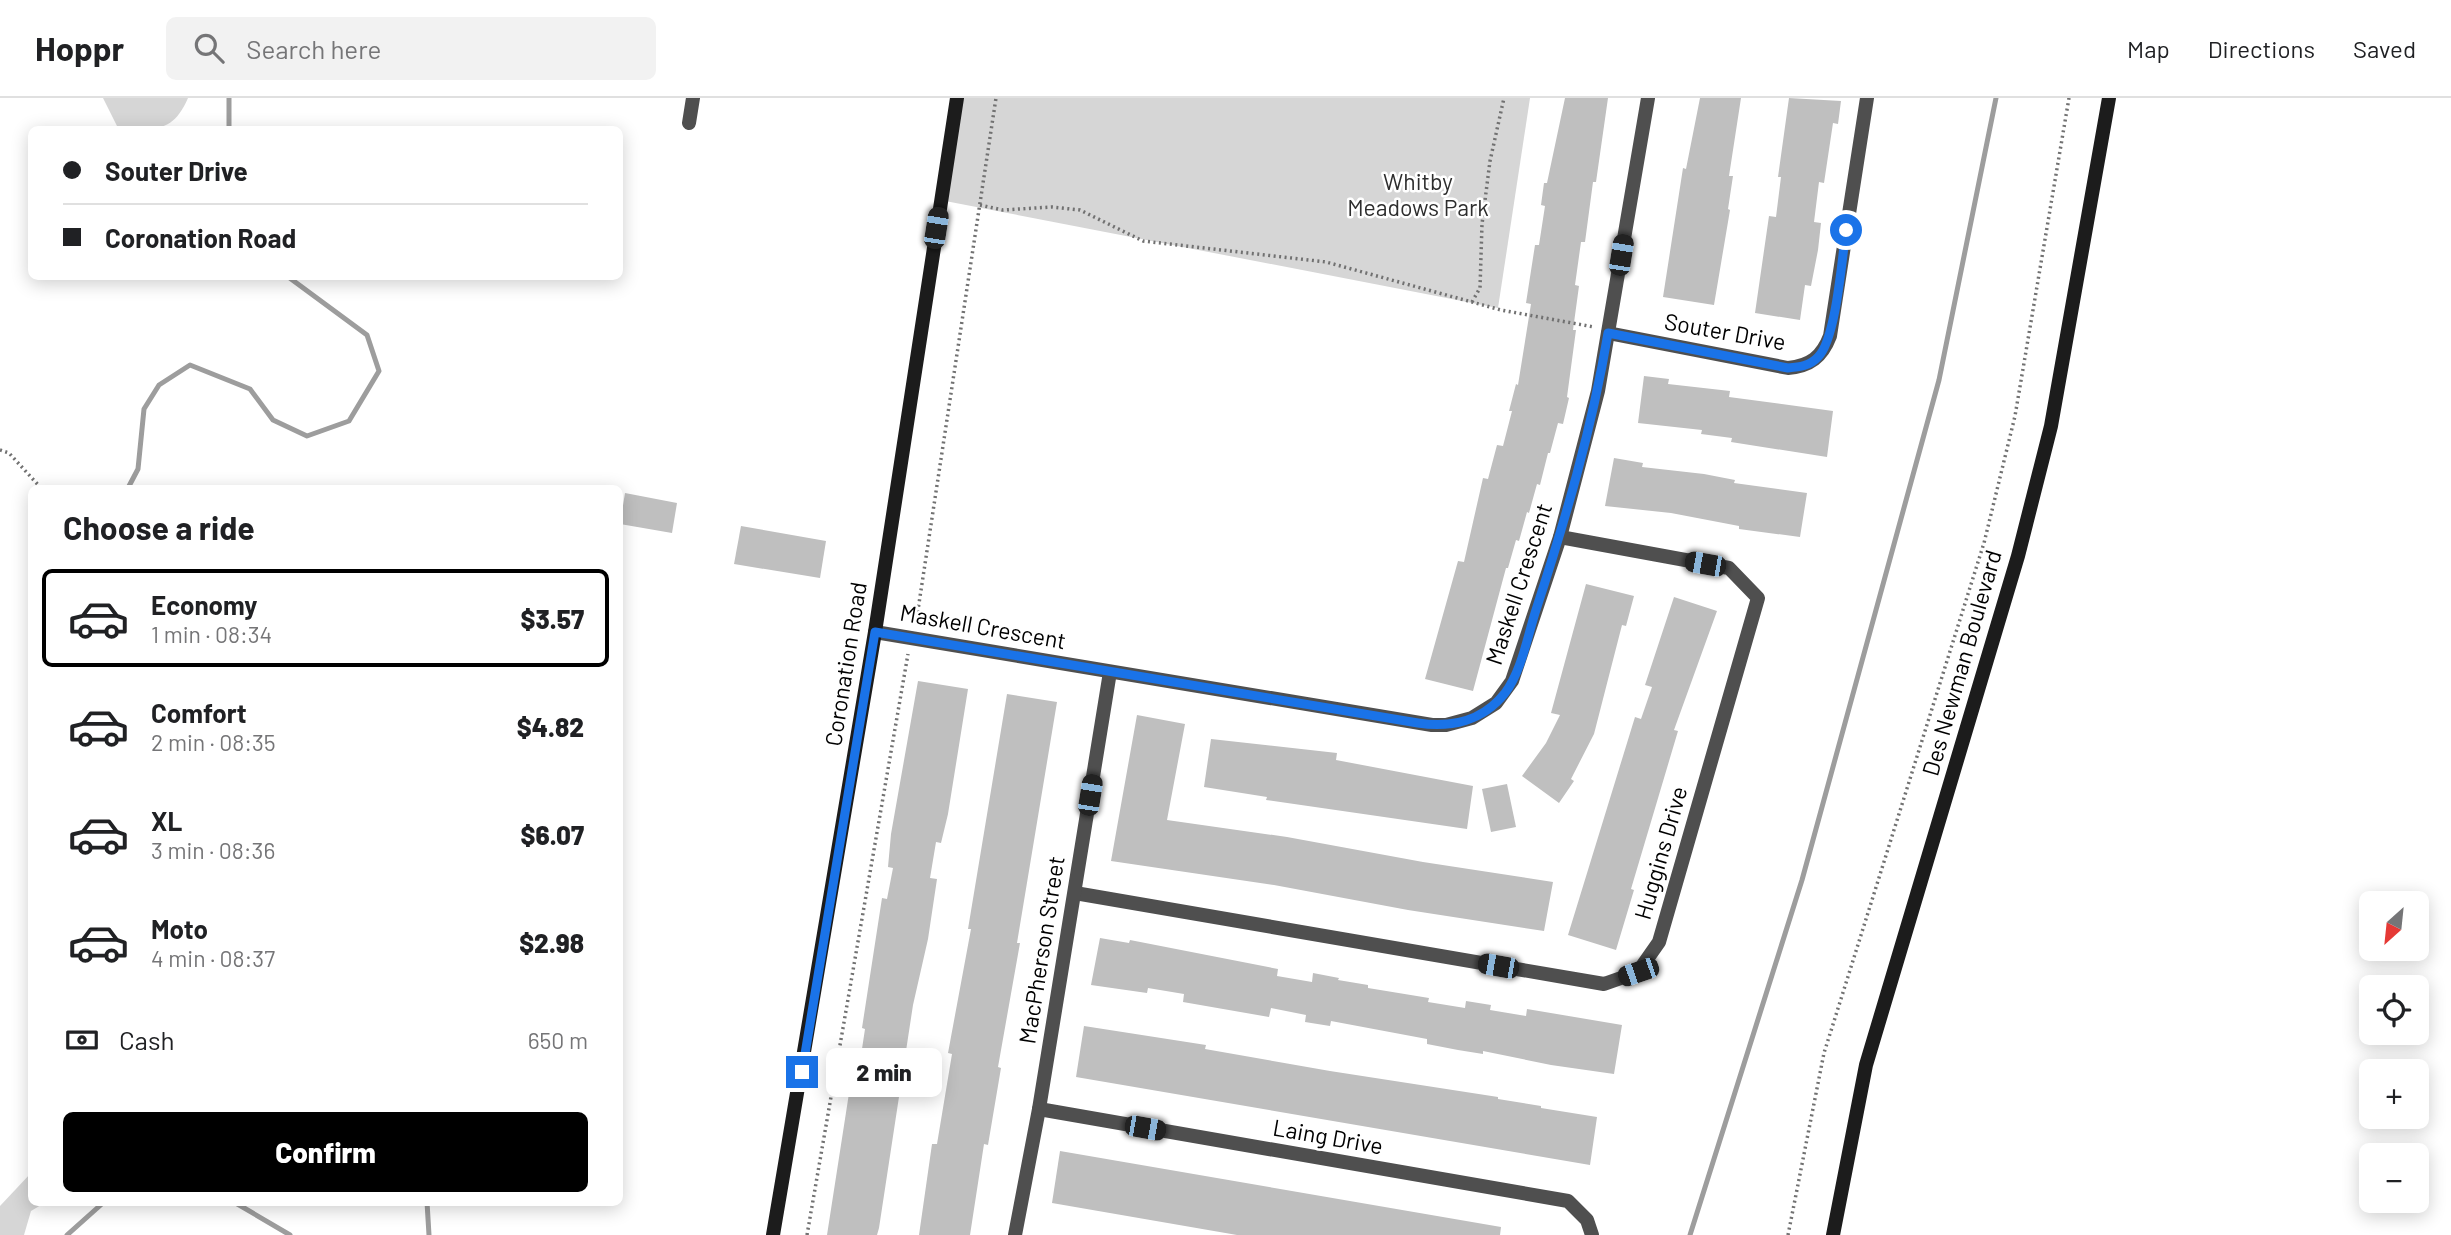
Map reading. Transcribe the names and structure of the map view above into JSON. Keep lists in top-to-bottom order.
{
  "streets": {
    "street": [
      "Souter Drive",
      "Maskell Crescent",
      "Des Newman Boulevard",
      "Coronation Road",
      "Huggins Drive",
      "MacPherson Street",
      "Laing Drive"
    ]
  },
  "crossings": [
    ["Souter Drive", "Maskell Crescent"],
    ["Maskell Crescent", "Coronation Road"],
    ["Maskell Crescent", "Huggins Drive"],
    ["Maskell Crescent", "MacPherson Street"],
    ["Huggins Drive", "MacPherson Street"],
    ["MacPherson Street", "Laing Drive"]
  ],
  "parks": ["Whitby Meadows Park"],
  "north": "bottom left",
  "page": {
    "header": "Hoppr",
    "search": "Search here",
    "nav": ["Map", "Directions", "Saved"],
    "banner": ["Souter Drive", "Coronation Road"],
    "heading": "Choose a ride",
    "list": [
      {
        "name": "Economy",
        "note": "1 min · 08:34",
        "value": "$3.57"
      },
      {
        "name": "Comfort",
        "note": "2 min · 08:35",
        "value": "$4.82"
      },
      {
        "name": "XL",
        "note": "3 min · 08:36",
        "value": "$6.07"
      },
      {
        "name": "Moto",
        "note": "4 min · 08:37",
        "value": "$2.98"
      }
    ],
    "map_buttons": ["+", "−"],
    "pay": ["Cash", "650 m"],
    "bubble": "2 min",
    "buttons": "Confirm"
  }
}
